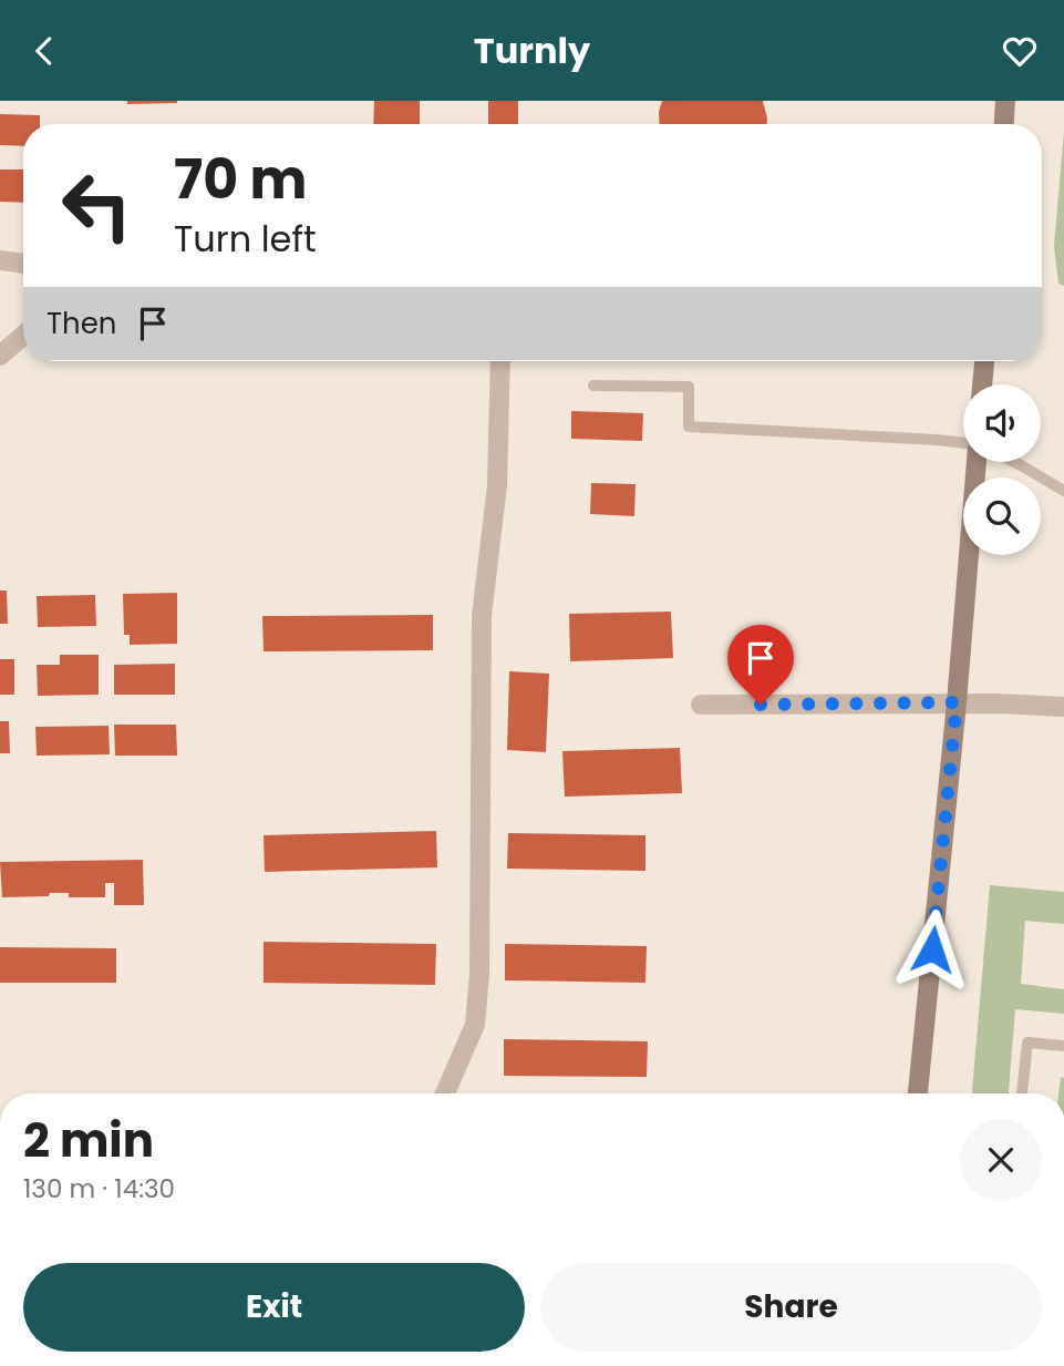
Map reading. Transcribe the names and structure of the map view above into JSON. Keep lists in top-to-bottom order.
{
  "page": {
    "header": "Turnly",
    "turn": ["70 m", "Turn left"],
    "then": "Then",
    "heading": ["2 min", "130 m · 14:30"],
    "buttons": ["Exit", "Share"]
  }
}
